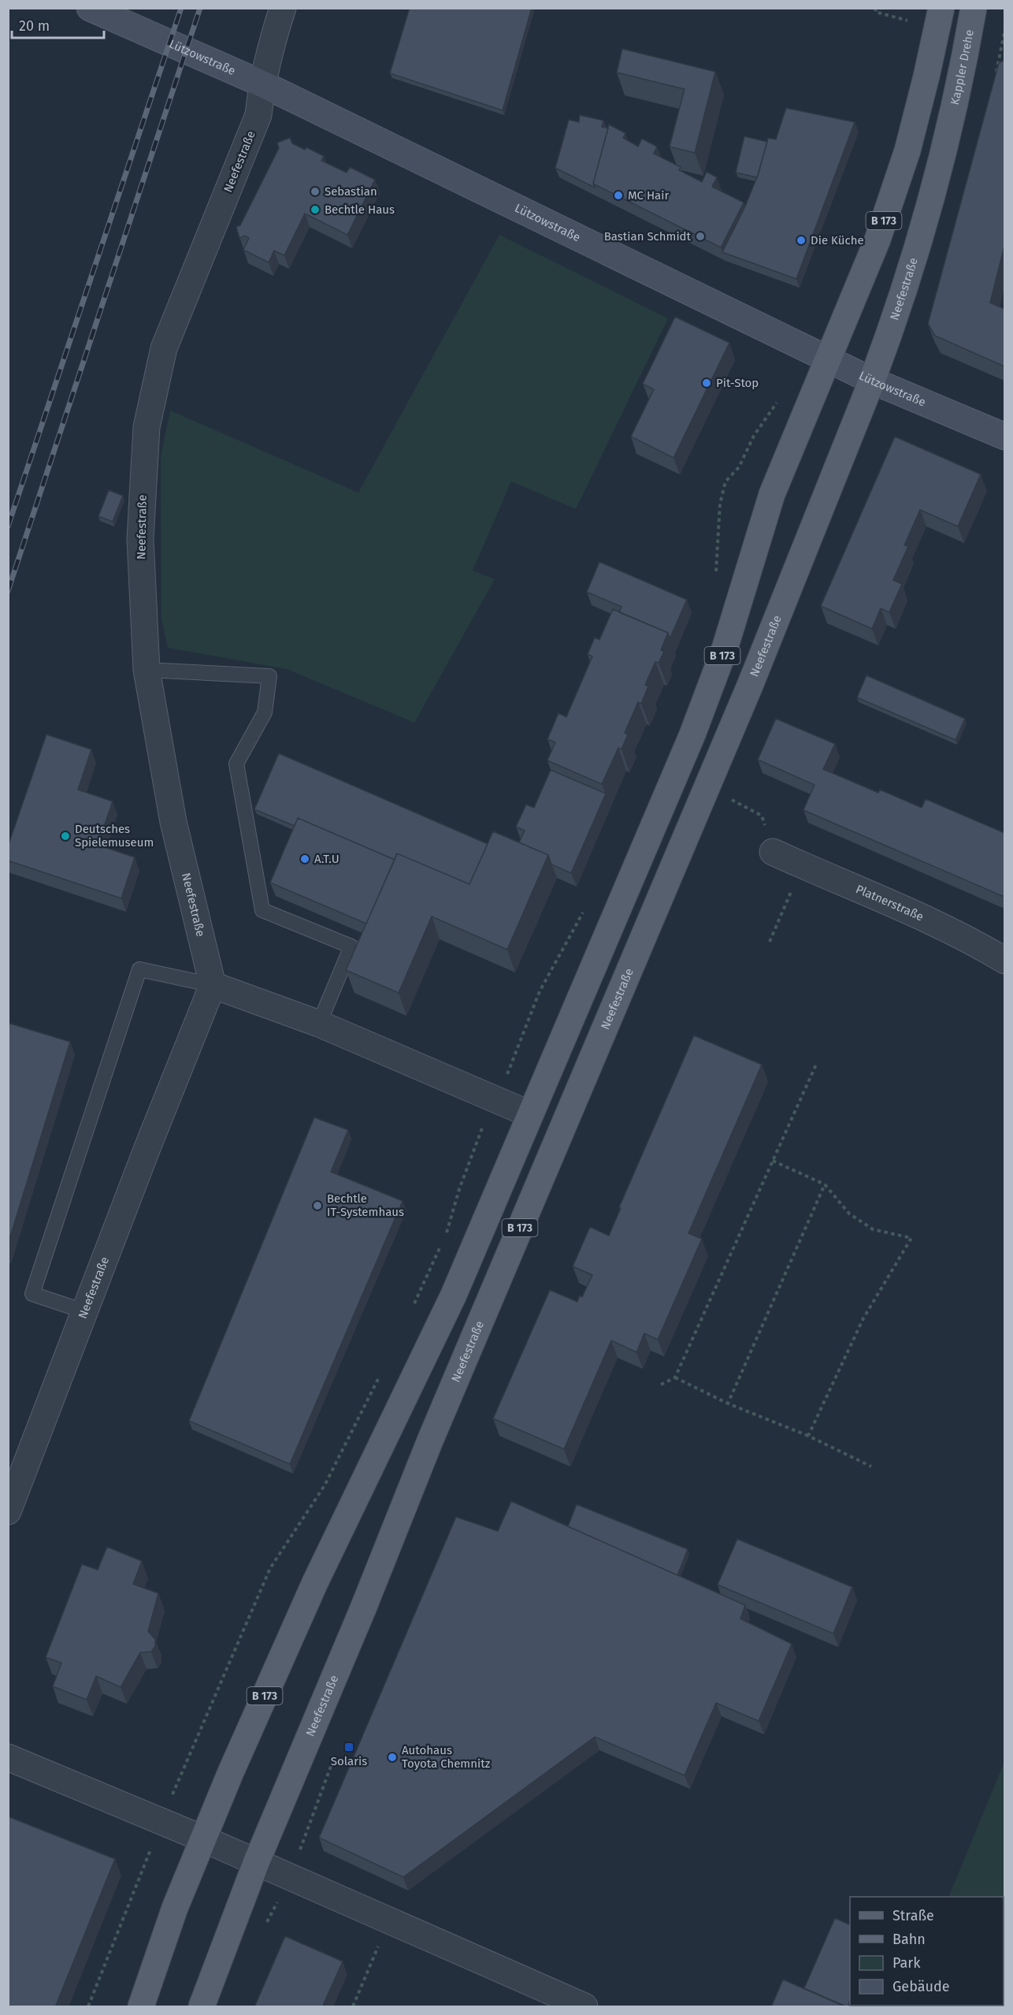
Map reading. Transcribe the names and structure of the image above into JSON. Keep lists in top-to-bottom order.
{
  "streets": {
    "main road": ["Kappler Drehe", "Neefestraße", "B 173"],
    "street": ["Lützowstraße", "Platnerstraße"]
  },
  "crossings": [
    ["Lützowstraße", "Neefestraße"],
    ["Lützowstraße", "B 173"],
    ["Kappler Drehe", "Neefestraße"]
  ],
  "places": {
    "other": [
      "Sebastian",
      "MC Hair",
      "Bechtle Haus",
      "Bastian Schmidt",
      "Die Küche",
      "Pit-Stop",
      "Deutsches Spielemuseum",
      "A.T.U",
      "Bechtle IT-Systemhaus",
      "Autohaus Toyota Chemnitz"
    ],
    "transit": ["Solaris"]
  },
  "legend": [
    "Straße",
    "Bahn",
    "Park",
    "Gebäude"
  ],
  "scale_bar": "20 m"
}
